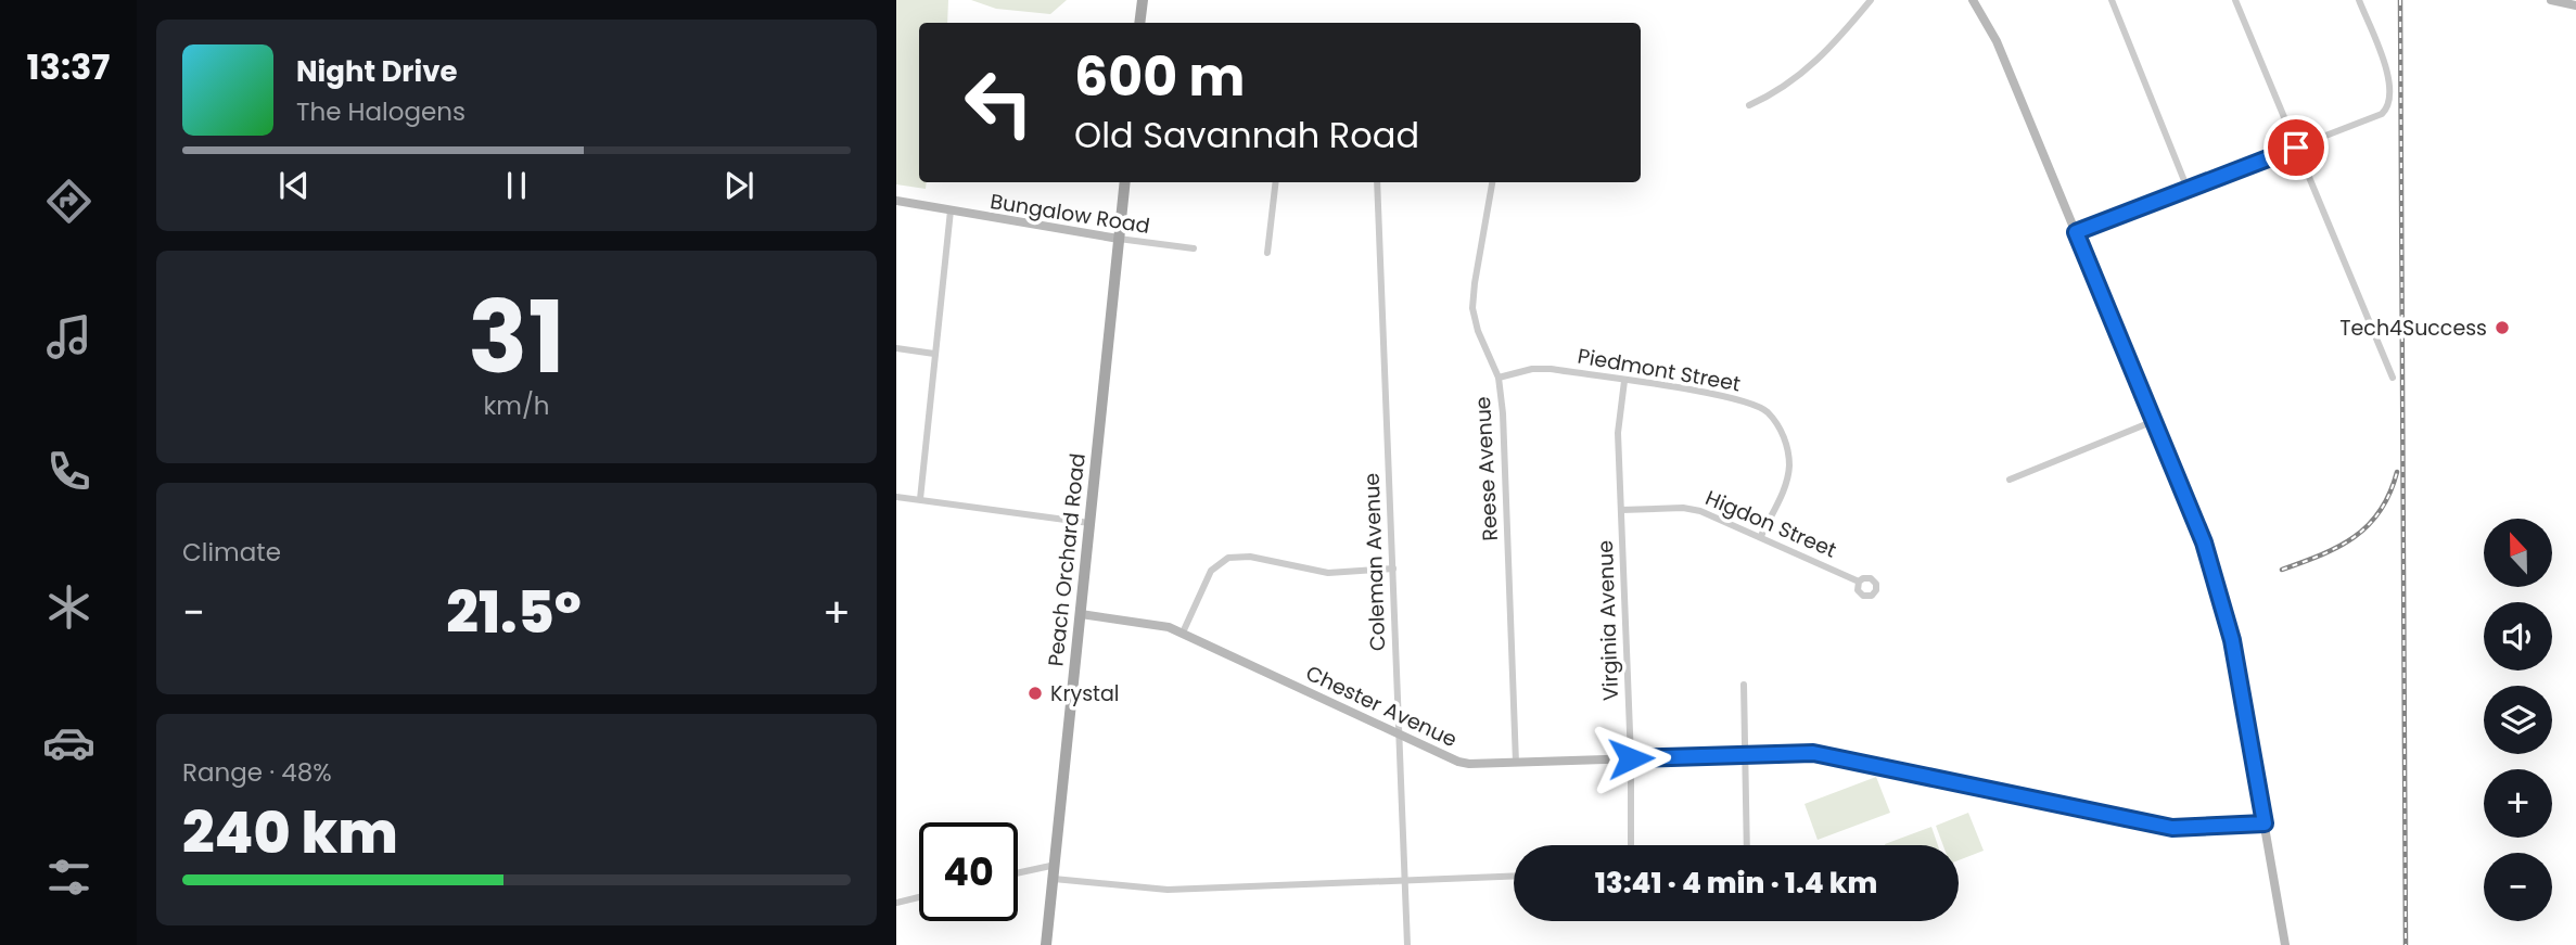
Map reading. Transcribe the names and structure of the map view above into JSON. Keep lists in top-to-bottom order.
{
  "streets": {
    "main road": ["Peach Orchard Road"],
    "street": [
      "Bungalow Road",
      "Piedmont Street",
      "Reese Avenue",
      "Higdon Street",
      "Coleman Avenue",
      "Virginia Avenue",
      "Chester Avenue"
    ]
  },
  "crossings": [
    ["Bungalow Road", "Peach Orchard Road"],
    ["Piedmont Street", "Reese Avenue"],
    ["Piedmont Street", "Higdon Street"],
    ["Piedmont Street", "Virginia Avenue"],
    ["Reese Avenue", "Chester Avenue"],
    ["Higdon Street", "Virginia Avenue"],
    ["Peach Orchard Road", "Chester Avenue"],
    ["Coleman Avenue", "Chester Avenue"],
    ["Virginia Avenue", "Chester Avenue"]
  ],
  "places": ["Tech4Success", "Krystal"],
  "north": "top",
  "page": {
    "tabs": "13:37",
    "turn": ["600 m", "Old Savannah Road"],
    "song": ["Night Drive", "The Halogens"],
    "tile": [
      ["31", "km/h"],
      "Climate",
      ["Range · 48%", "240 km"]
    ],
    "map_buttons": ["+", "−"],
    "heat": ["−", "21.5°", "+"],
    "limit": "40",
    "trip": "13:41 · 4 min · 1.4 km"
  }
}
